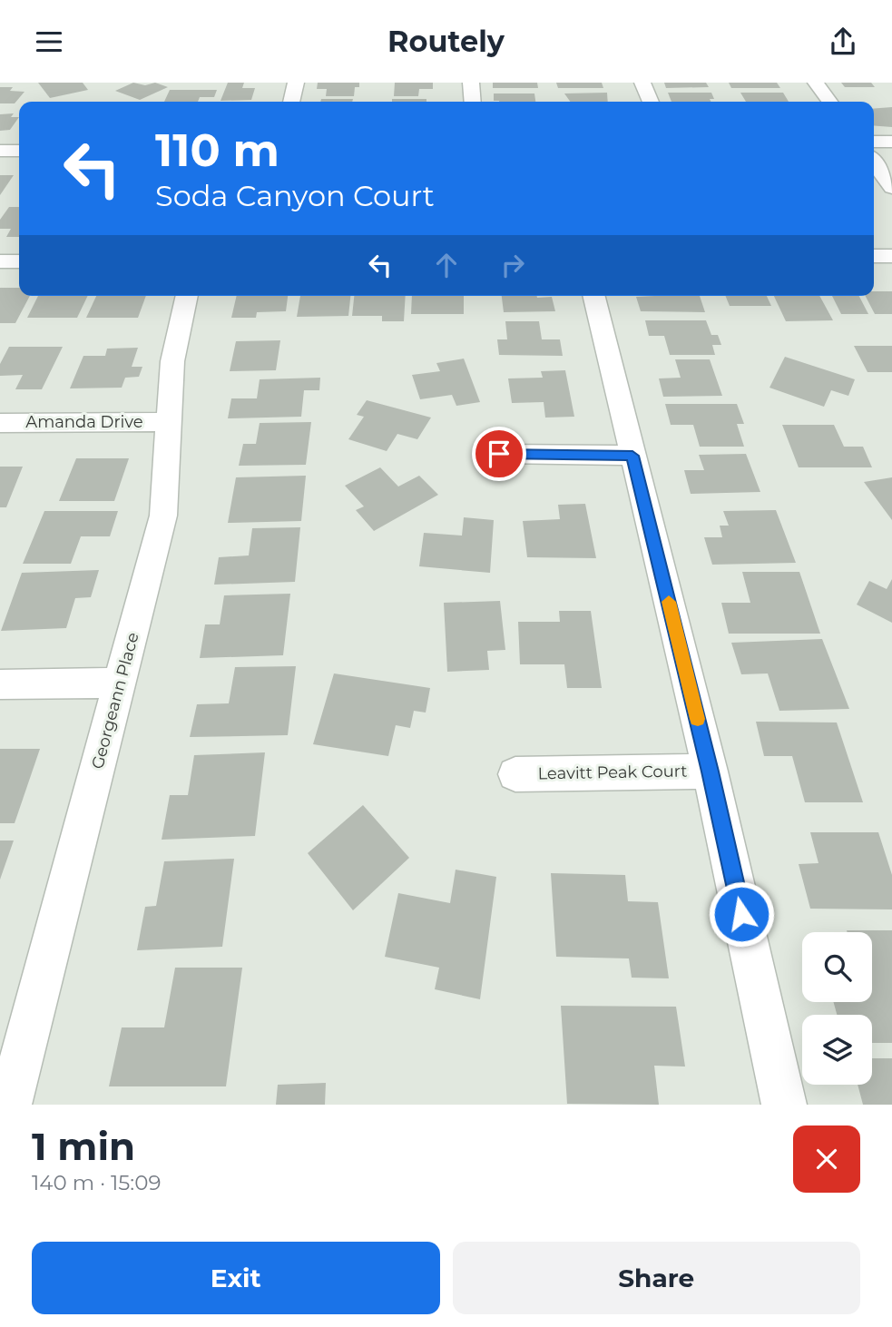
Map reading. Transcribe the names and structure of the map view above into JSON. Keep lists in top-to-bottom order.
{
  "streets": {
    "street": ["Amanda Drive", "Georgeann Place", "Leavitt Peak Court"]
  },
  "crossings": [
    ["Amanda Drive", "Georgeann Place"]
  ],
  "page": {
    "header": "Routely",
    "turn": ["110 m", "Soda Canyon Court"],
    "heading": ["1 min", "140 m · 15:09"],
    "buttons": ["Exit", "Share"]
  }
}
